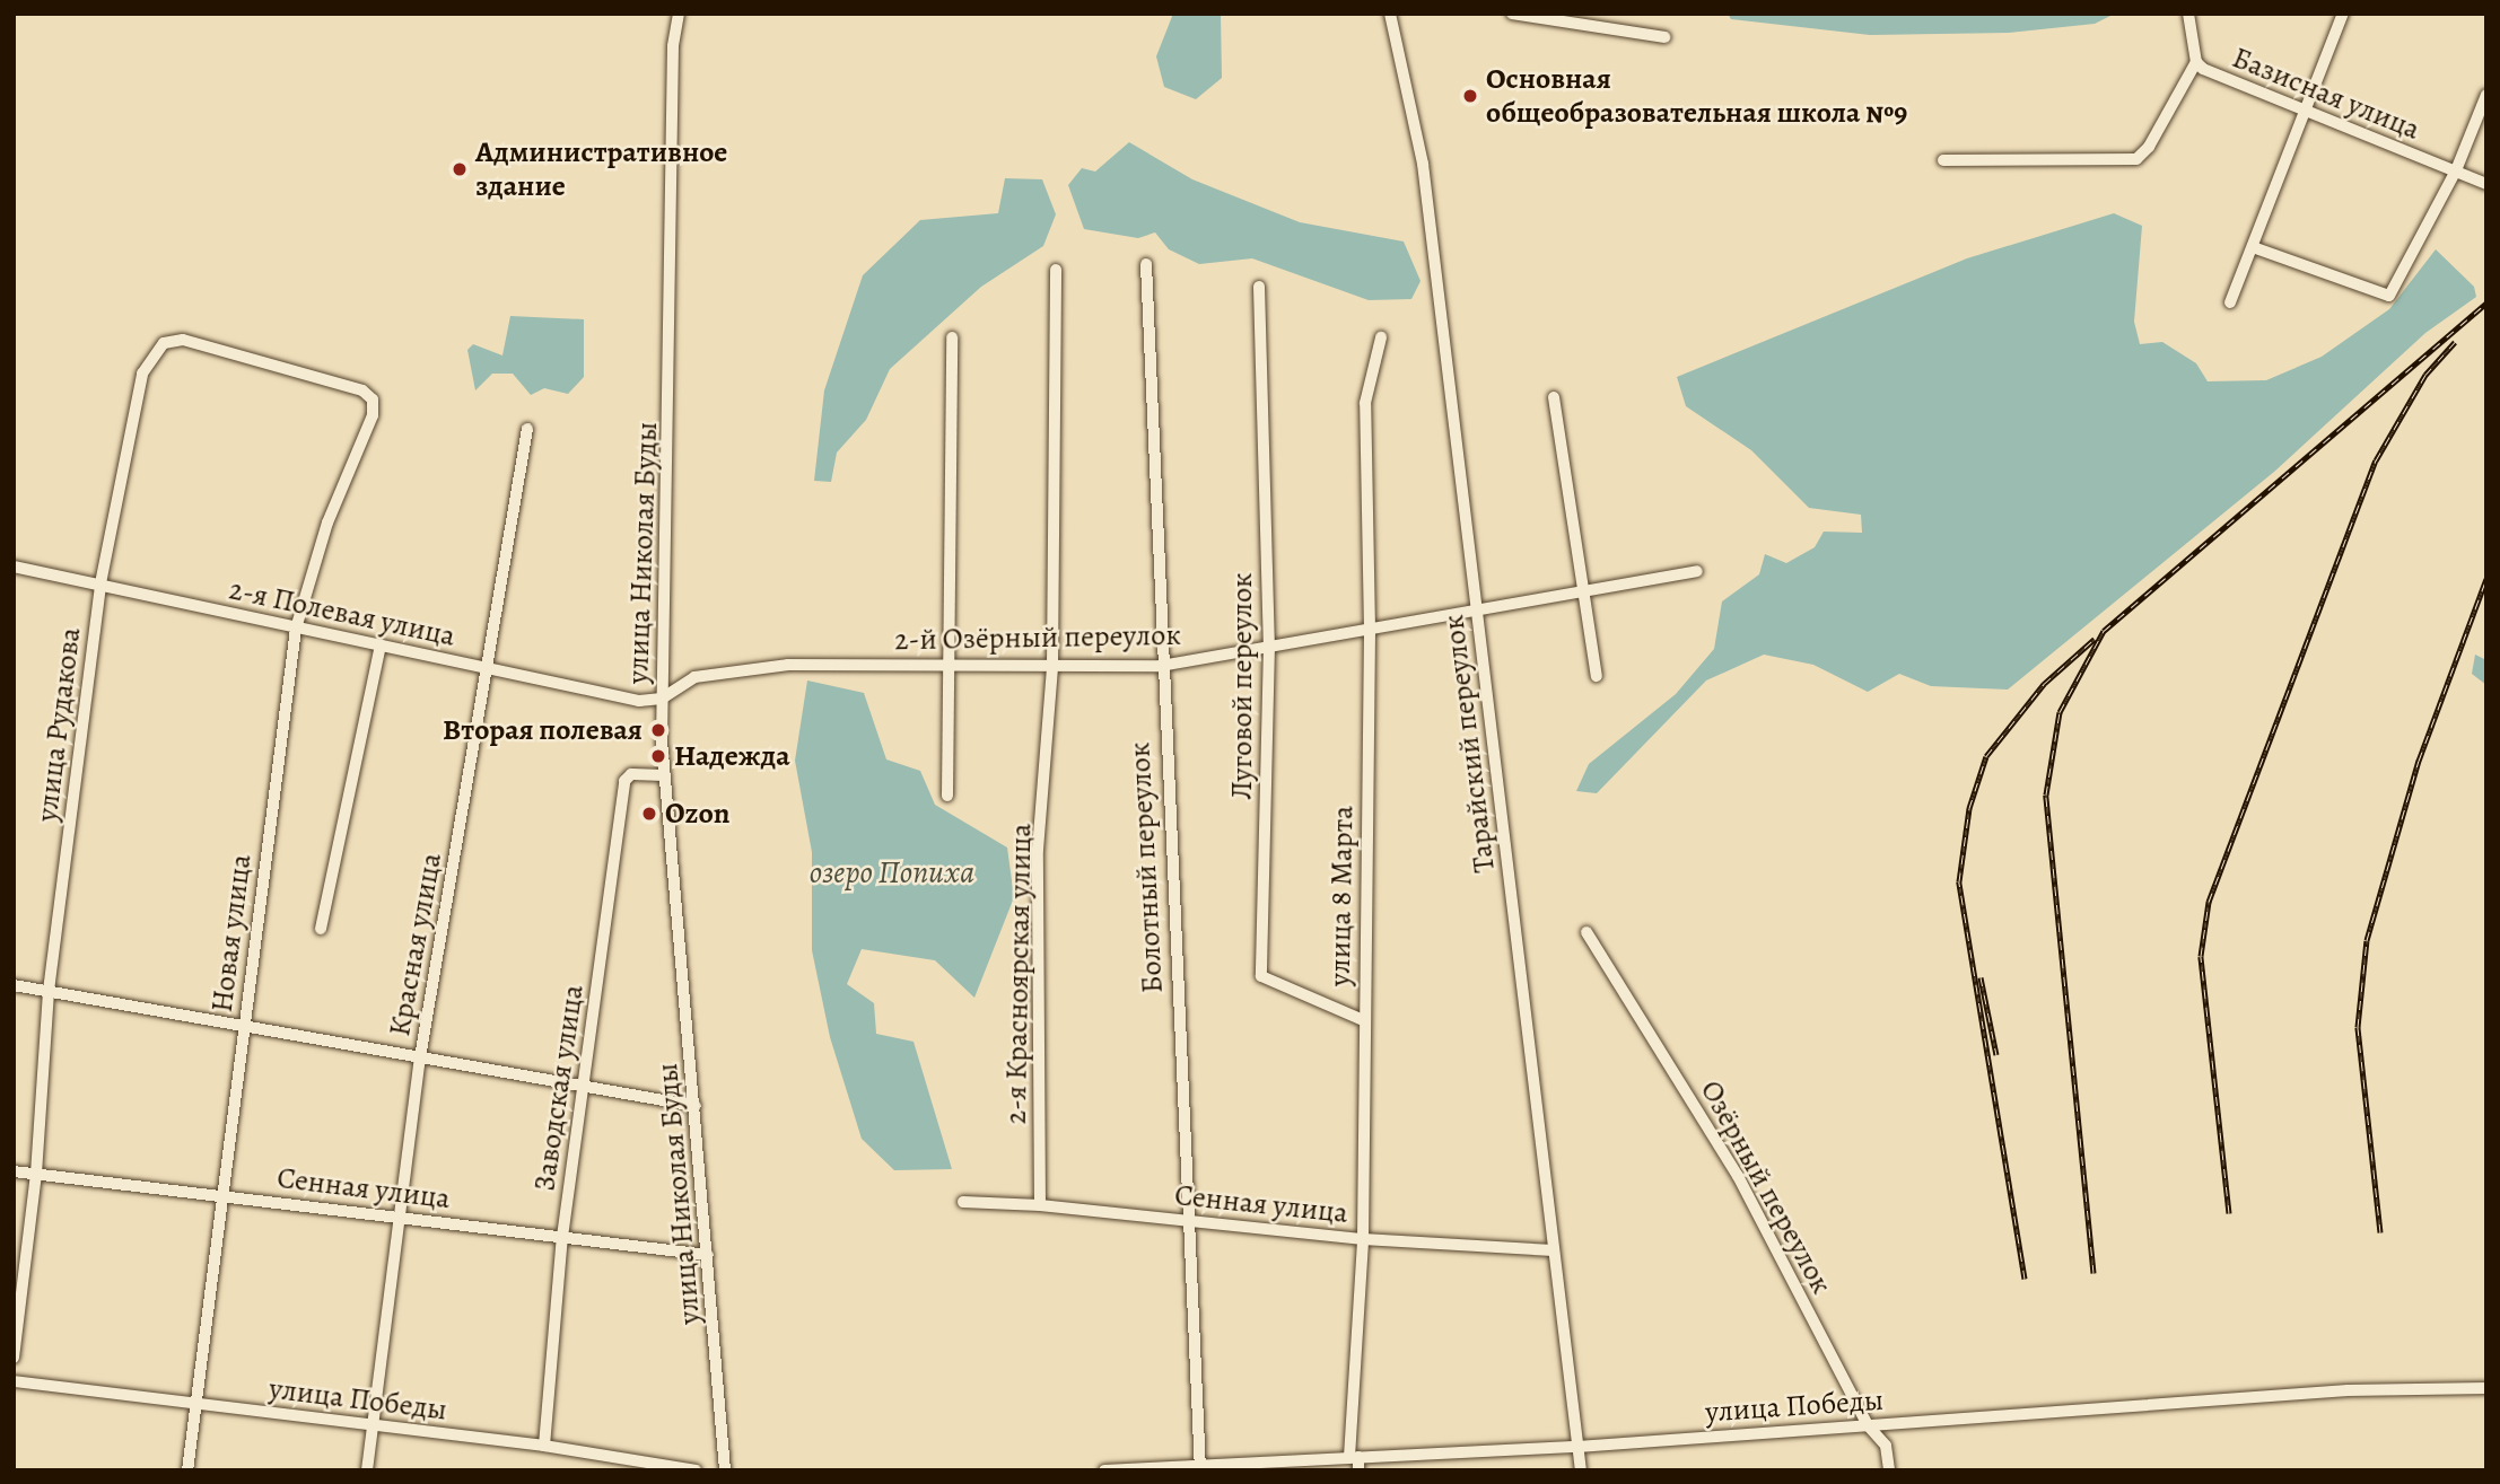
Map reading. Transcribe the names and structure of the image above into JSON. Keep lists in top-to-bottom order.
{
  "streets": {
    "street": [
      "Базисная улица",
      "улица Николая Буды",
      "2-я Полевая улица",
      "2-й Озёрный переулок",
      "Луговой переулок",
      "улица Рудакова",
      "Тарайский переулок",
      "Болотный переулок",
      "улица 8 Марта",
      "Новая улица",
      "Красная улица",
      "2-я Красноярская улица",
      "Заводская улица",
      "Озёрный переулок",
      "Сенная улица",
      "улица Победы"
    ]
  },
  "crossings": [
    ["улица Николая Буды", "2-я Полевая улица"],
    ["улица Николая Буды", "2-й Озёрный переулок"],
    ["улица Николая Буды", "Заводская улица"],
    ["улица Николая Буды", "Сенная улица"],
    ["2-я Полевая улица", "2-й Озёрный переулок"],
    ["2-я Полевая улица", "улица Рудакова"],
    ["2-я Полевая улица", "Новая улица"],
    ["2-я Полевая улица", "Красная улица"],
    ["2-й Озёрный переулок", "Луговой переулок"],
    ["2-й Озёрный переулок", "Тарайский переулок"],
    ["2-й Озёрный переулок", "Болотный переулок"],
    ["2-й Озёрный переулок", "улица 8 Марта"],
    ["2-й Озёрный переулок", "2-я Красноярская улица"],
    ["Луговой переулок", "улица 8 Марта"],
    ["улица Рудакова", "Новая улица"],
    ["улица Рудакова", "Сенная улица"],
    ["Тарайский переулок", "Сенная улица"],
    ["Тарайский переулок", "улица Победы"],
    ["Болотный переулок", "Сенная улица"],
    ["Болотный переулок", "улица Победы"],
    ["улица 8 Марта", "Сенная улица"],
    ["улица 8 Марта", "улица Победы"],
    ["Новая улица", "Сенная улица"],
    ["Новая улица", "улица Победы"],
    ["Красная улица", "Сенная улица"],
    ["Красная улица", "улица Победы"],
    ["2-я Красноярская улица", "Сенная улица"],
    ["Заводская улица", "Сенная улица"],
    ["Заводская улица", "улица Победы"],
    ["Озёрный переулок", "улица Победы"]
  ],
  "water": ["озеро Попиха"],
  "places": [
    "Основная общеобразовательная школа №9",
    "Административное здание",
    "Вторая полевая",
    "Надежда",
    "Ozon"
  ]
}
